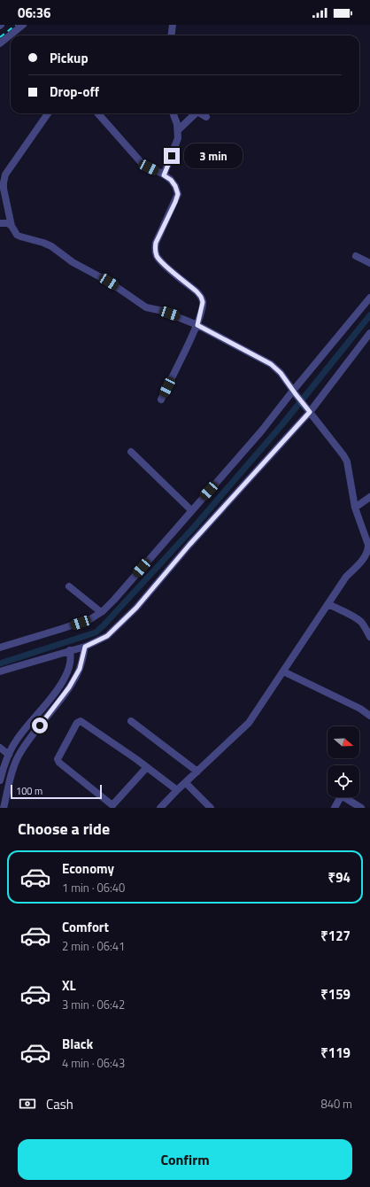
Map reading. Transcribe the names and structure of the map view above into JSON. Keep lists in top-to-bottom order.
{
  "scale_bar": "100 m",
  "north": "right",
  "page": {
    "status": "06:36",
    "banner": ["Pickup", "Drop-off"],
    "bubble": "3 min",
    "scale": "100 m",
    "heading": "Choose a ride",
    "list": [
      {
        "name": "Economy",
        "note": "1 min · 06:40",
        "value": "₹94"
      },
      {
        "name": "Comfort",
        "note": "2 min · 06:41",
        "value": "₹127"
      },
      {
        "name": "XL",
        "note": "3 min · 06:42",
        "value": "₹159"
      },
      {
        "name": "Black",
        "note": "4 min · 06:43",
        "value": "₹119"
      }
    ],
    "pay": ["Cash", "840 m"],
    "buttons": "Confirm"
  }
}
